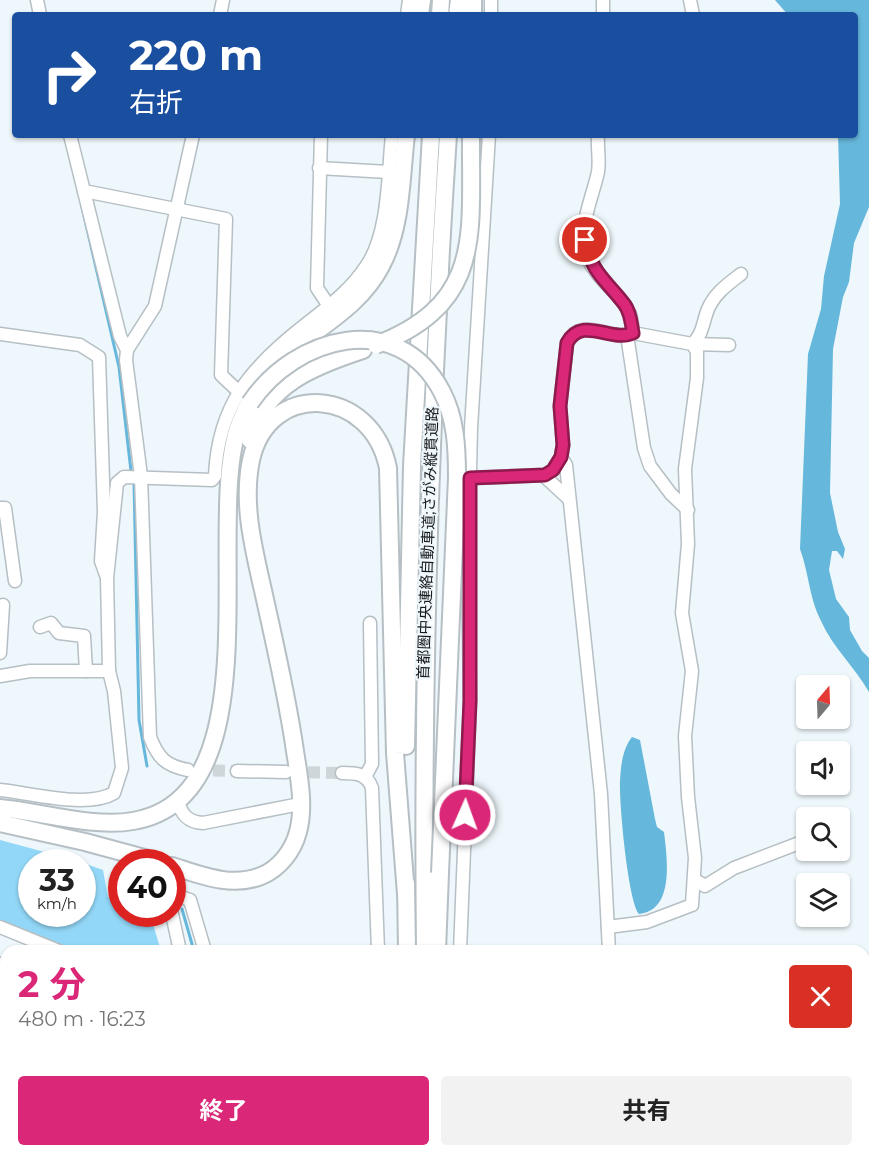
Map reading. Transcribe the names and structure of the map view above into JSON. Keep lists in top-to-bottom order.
{
  "streets": {
    "highway": ["首都圏中央連絡自動車道;さがみ縦貫道路"]
  },
  "north": "top",
  "page": {
    "turn": ["220 m", "右折"],
    "speed": "33 km/h",
    "limit": "40",
    "heading": ["2 分", "480 m · 16:23"],
    "buttons": ["終了", "共有"]
  }
}
